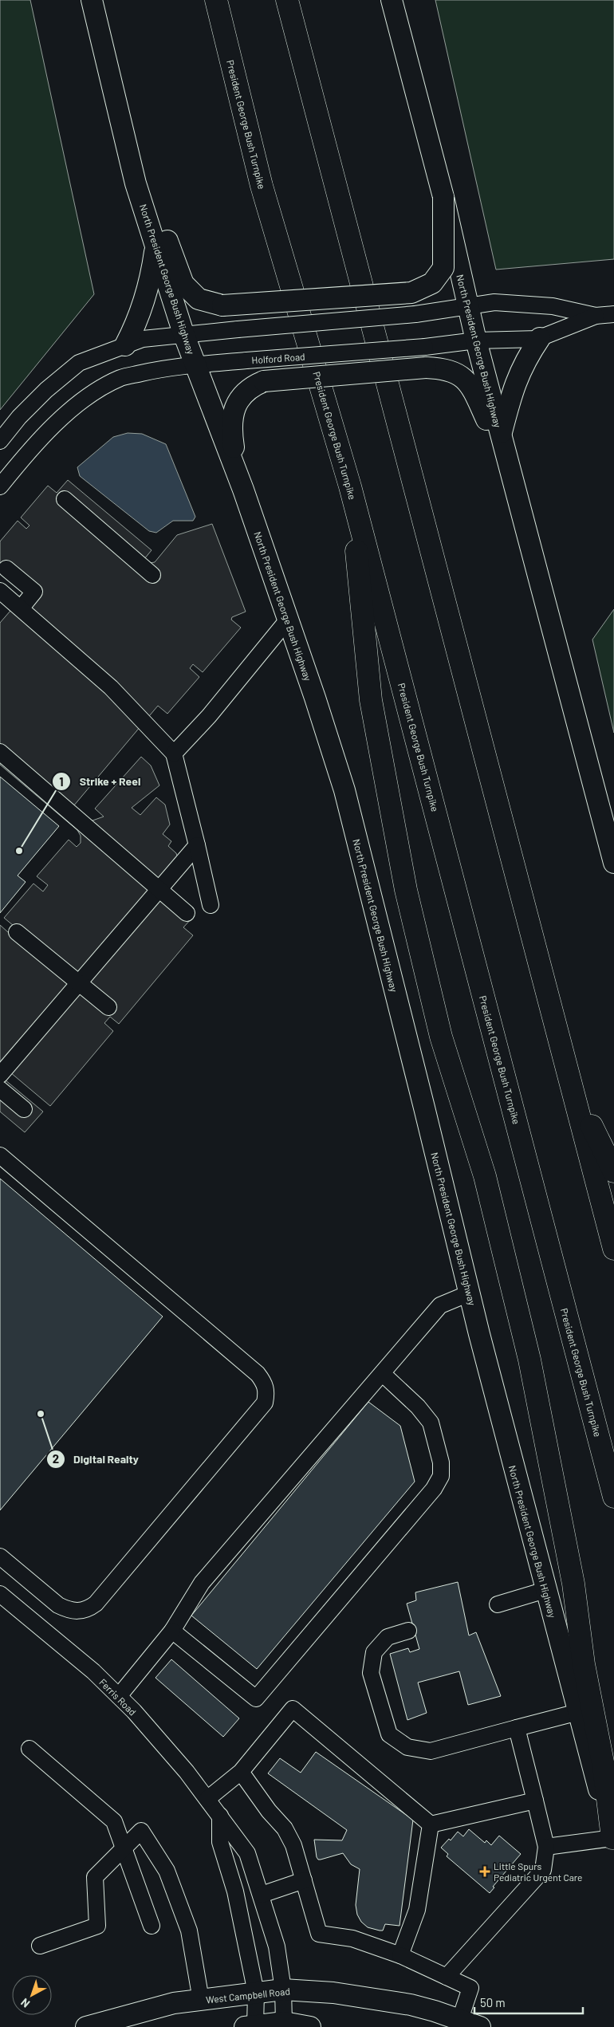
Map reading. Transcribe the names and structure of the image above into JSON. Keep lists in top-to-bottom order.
{
  "streets": {
    "highway": ["President George Bush Turnpike"],
    "main road": ["North President George Bush Highway", "West Campbell Road"],
    "street": ["Holford Road", "Ferris Road"]
  },
  "crossings": [
    ["North President George Bush Highway", "Holford Road"],
    ["Ferris Road", "West Campbell Road"]
  ],
  "places": {
    "other": ["Strike + Reel", "Digital Realty"],
    "health": ["Little Spurs Pediatric Urgent Care"]
  },
  "scale_bar": "50 m",
  "north": "bottom left"
}
